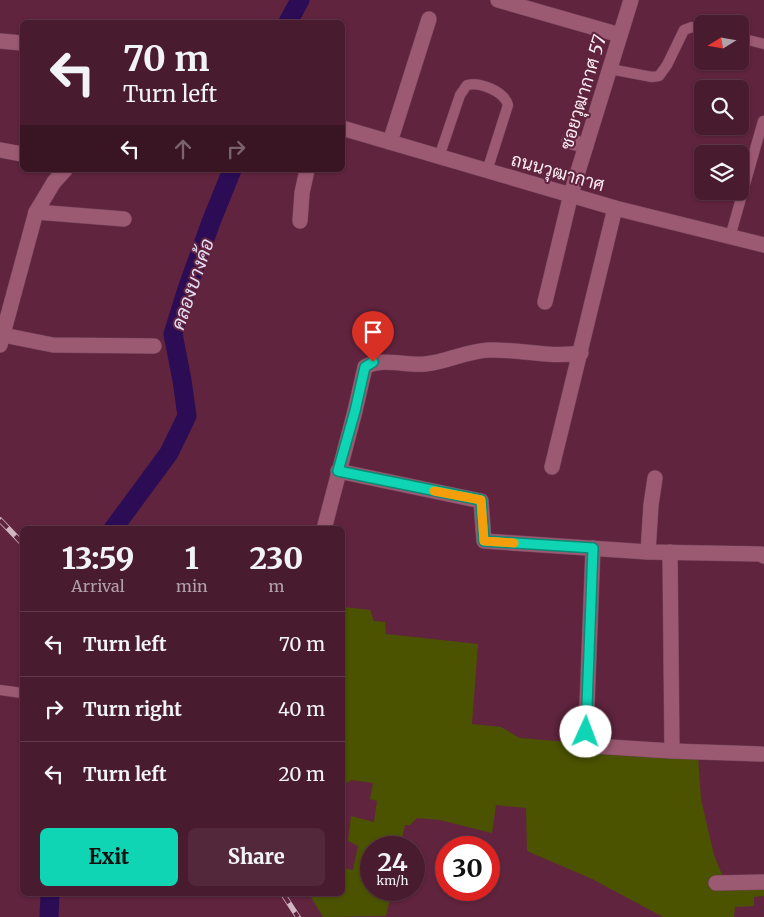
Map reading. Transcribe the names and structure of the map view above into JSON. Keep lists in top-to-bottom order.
{
  "streets": {
    "street": ["ซอยวุฒากาศ 57", "ถนนวุฒากาศ"]
  },
  "crossings": [
    ["ซอยวุฒากาศ 57", "ถนนวุฒากาศ"]
  ],
  "water": ["คลองบางค้อ"],
  "north": "left",
  "page": {
    "turn": ["70 m", "Turn left"],
    "eta": [
      "13:59",
      "Arrival",
      "1",
      "min",
      "230",
      "m"
    ],
    "list": [
      {
        "name": "Turn left",
        "value": "70 m"
      },
      {
        "name": "Turn right",
        "value": "40 m"
      },
      {
        "name": "Turn left",
        "value": "20 m"
      }
    ],
    "buttons": ["Exit", "Share"],
    "speed": "24 km/h",
    "limit": "30"
  }
}
